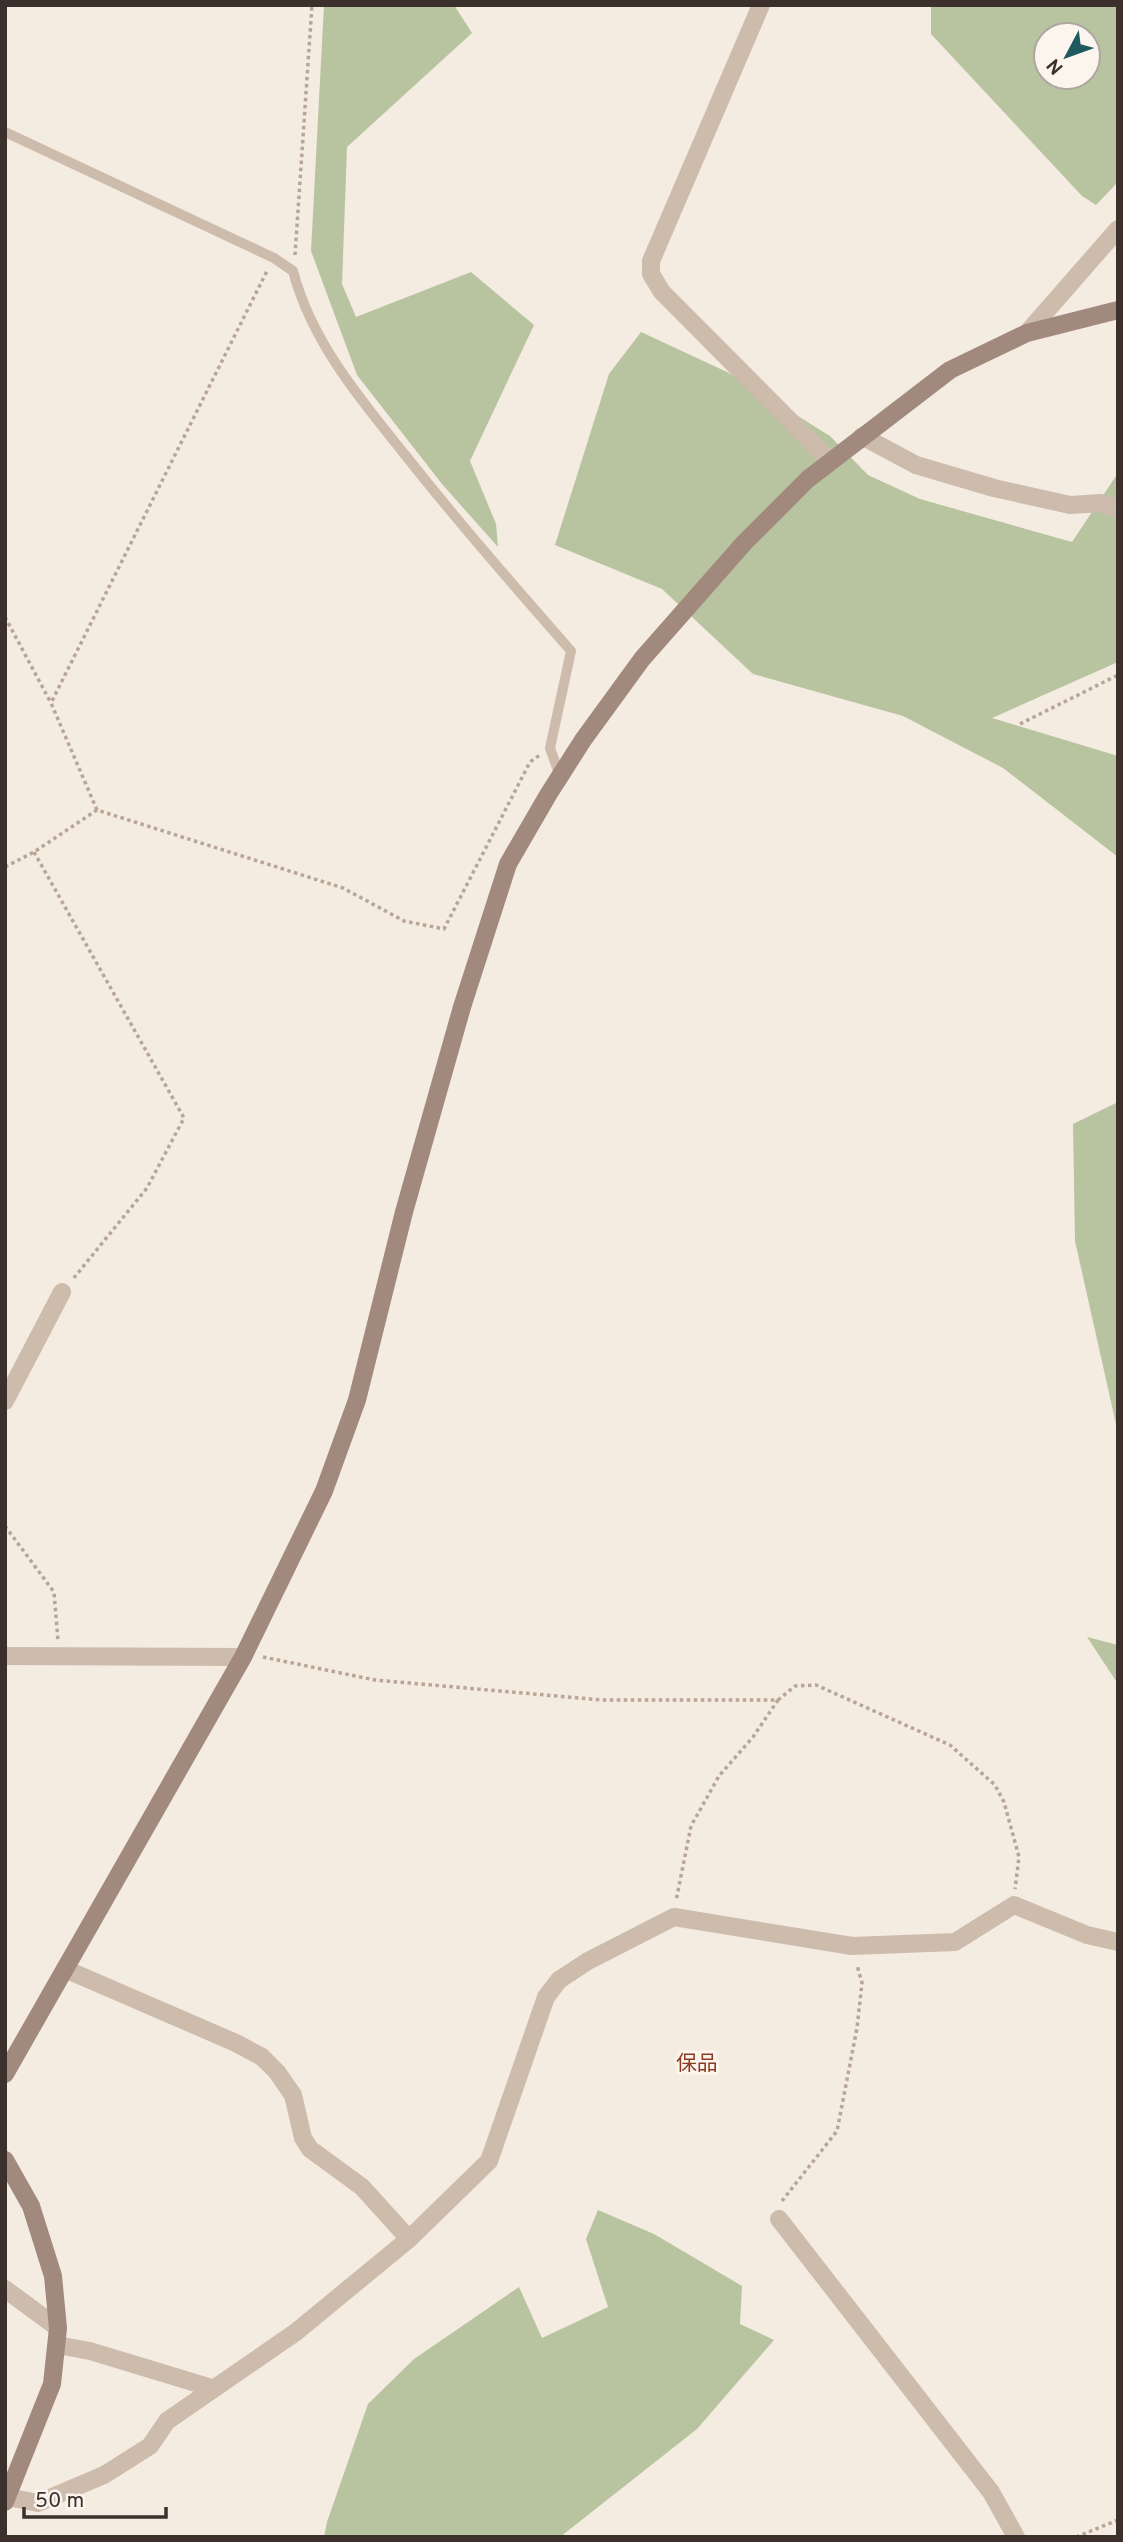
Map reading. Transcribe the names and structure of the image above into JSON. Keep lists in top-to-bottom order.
{
  "districts": ["保品"],
  "scale_bar": "50 m",
  "north": "bottom left"
}
